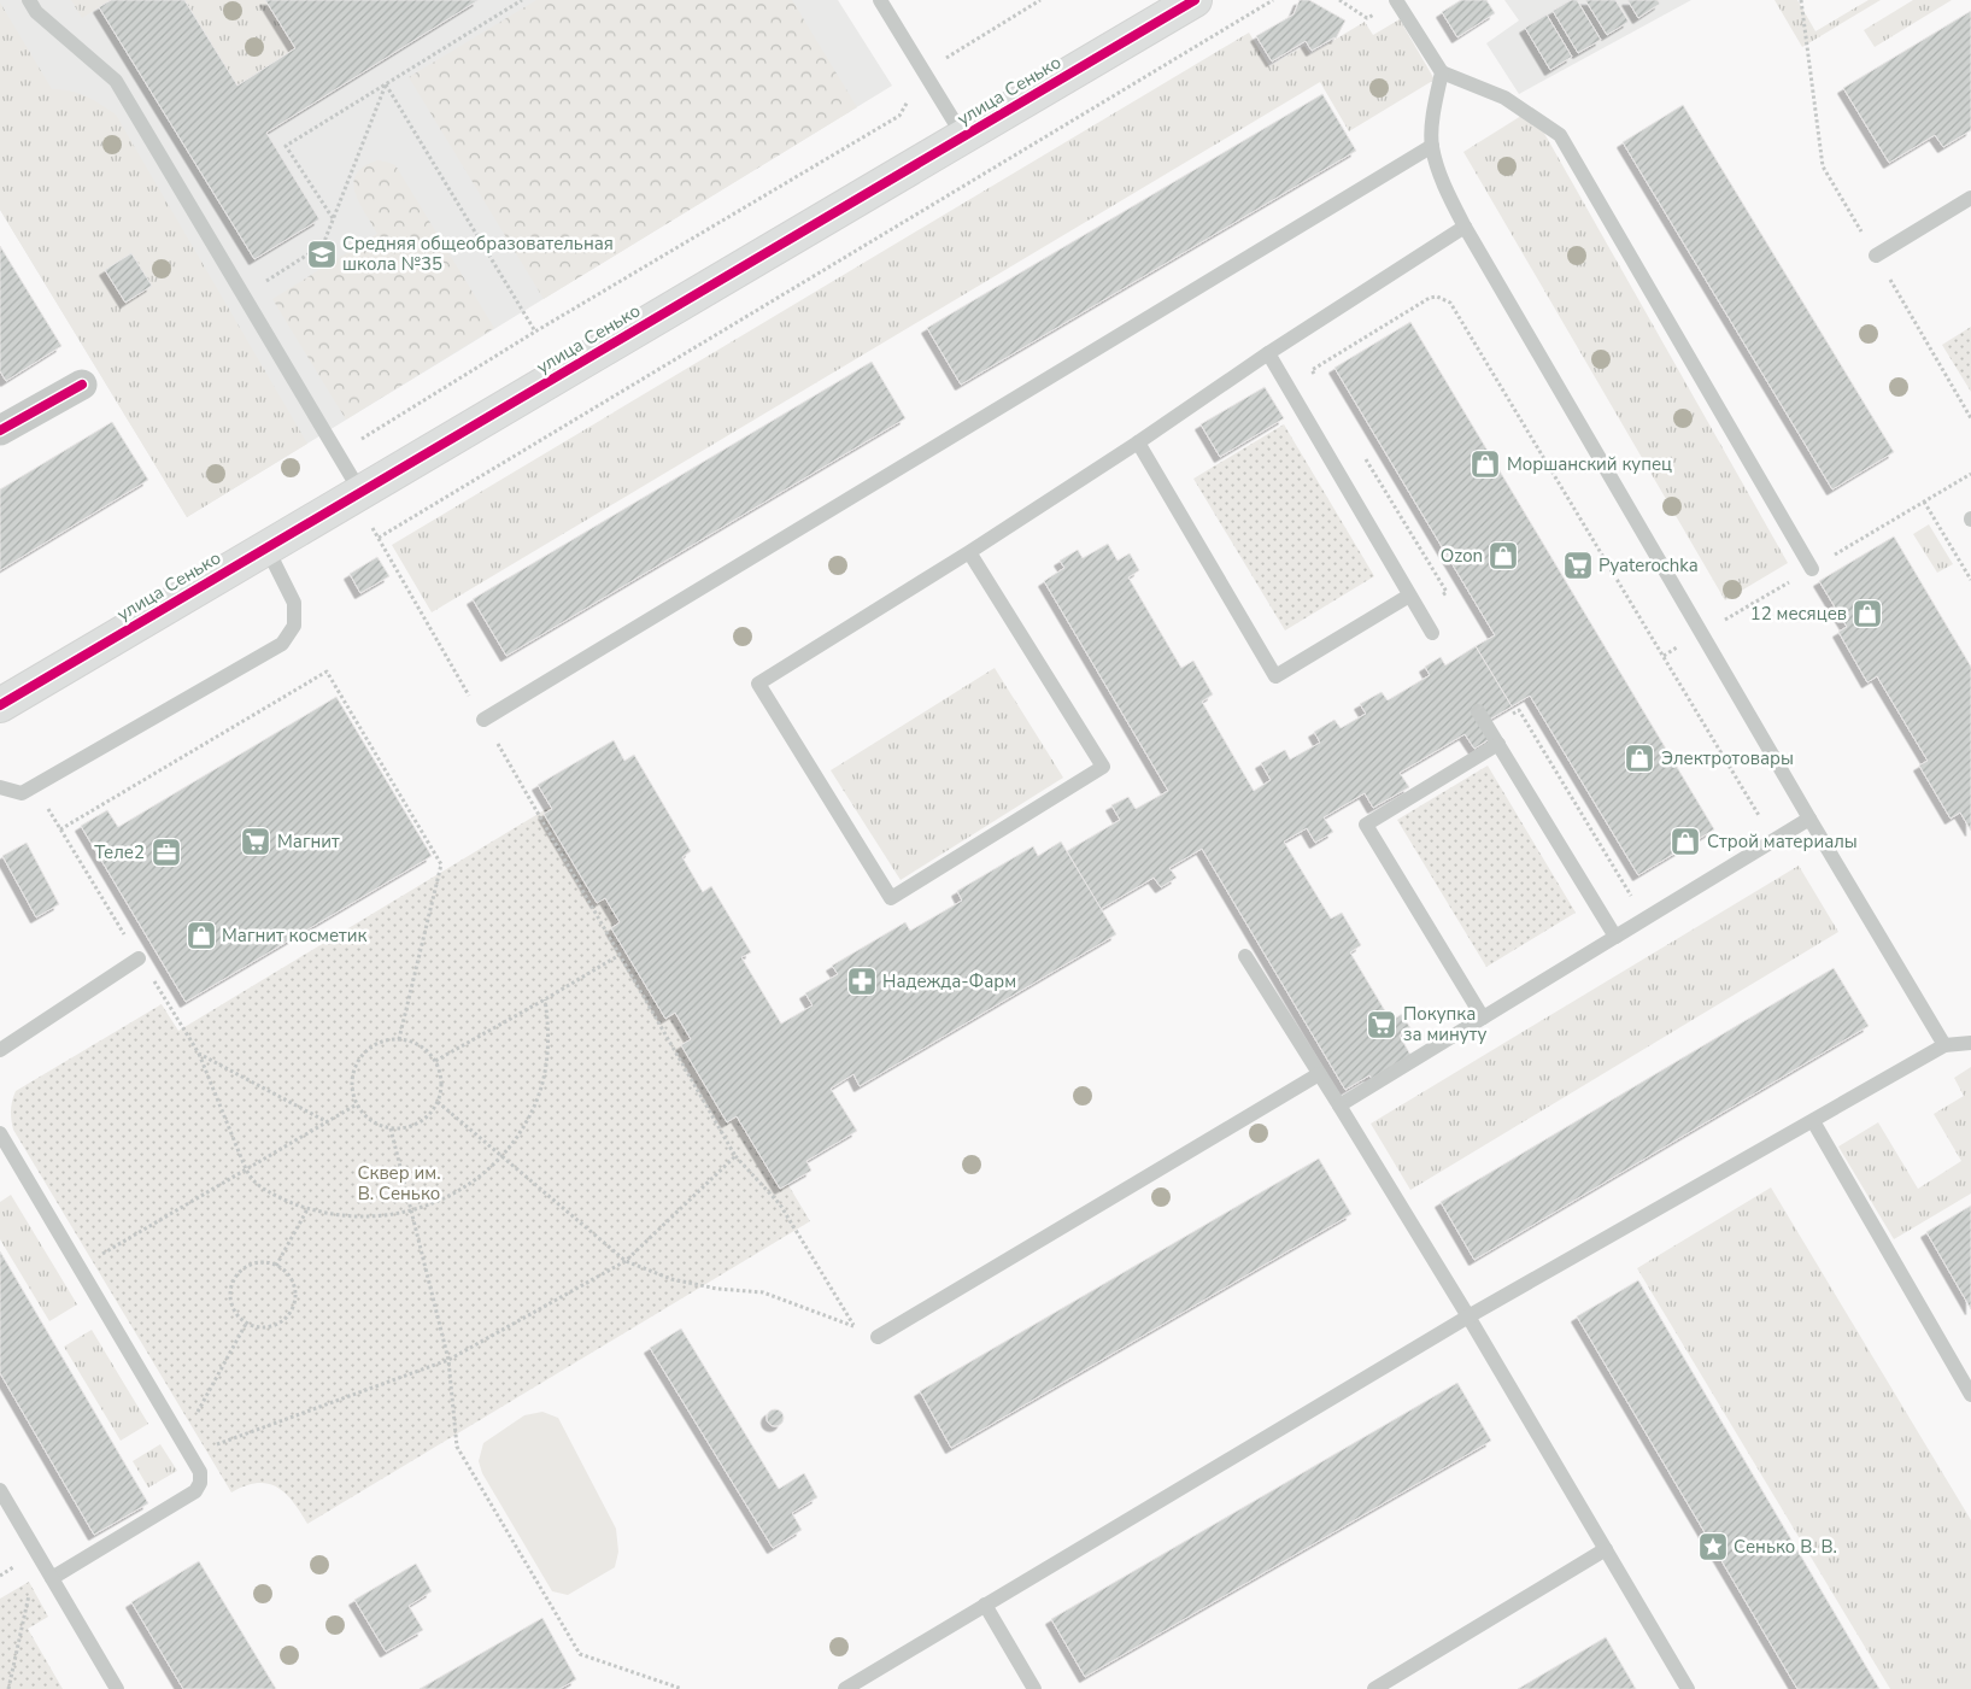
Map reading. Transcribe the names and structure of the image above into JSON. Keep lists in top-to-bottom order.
{
  "streets": {
    "street": ["улица Сенько"]
  },
  "parks": ["Сквер им. В. Сенько"],
  "places": {
    "school or university": ["Средняя общеобразовательная школа №35"],
    "shop": [
      "Моршанский купец",
      "Ozon",
      "12 месяцев",
      "Электротовары",
      "Строй материалы",
      "Магнит косметик"
    ],
    "supermarket": ["Pyaterochka", "Магнит", "Покупка за минуту"],
    "office": ["Теле2"],
    "pharmacy": ["Надежда-Фарм"],
    "place": ["Сенько В. В."]
  }
}
